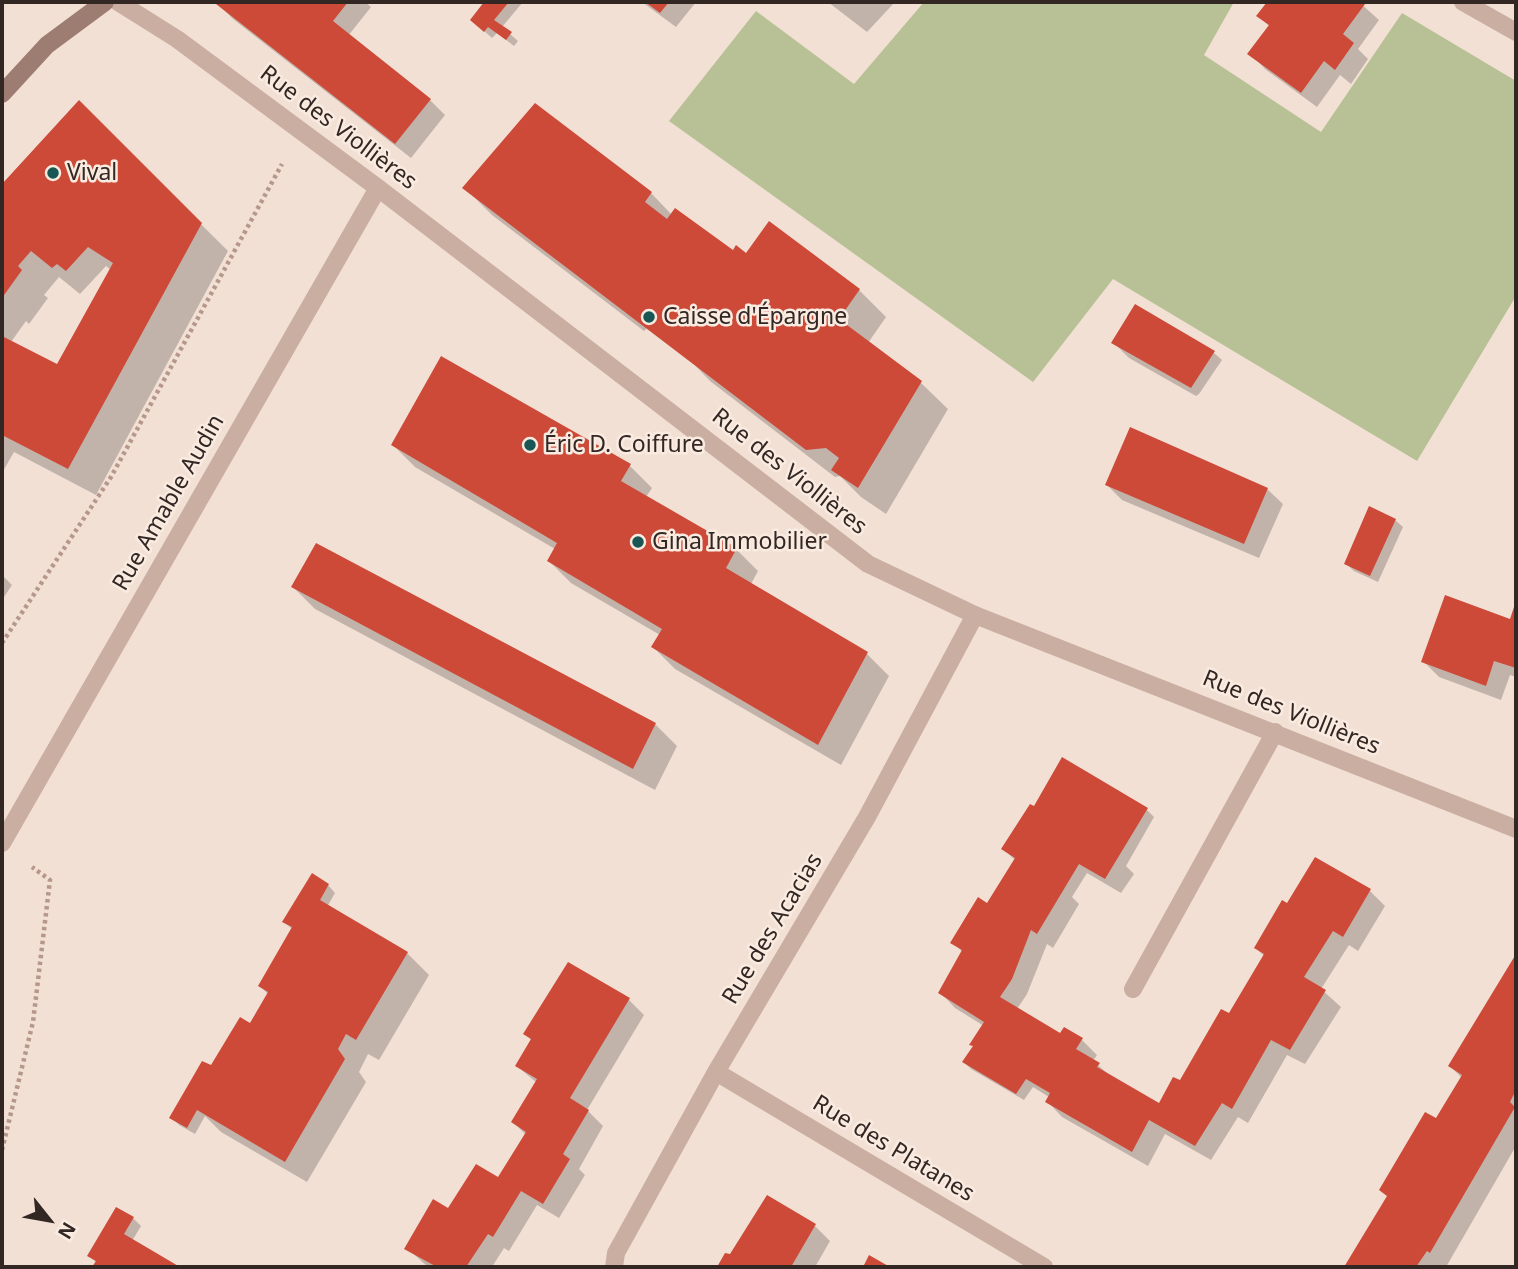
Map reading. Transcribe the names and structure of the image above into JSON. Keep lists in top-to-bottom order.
{
  "streets": {
    "street": [
      "Rue des Viollières",
      "Rue Amable Audin",
      "Rue des Acacias",
      "Rue des Platanes"
    ]
  },
  "crossings": [
    ["Rue des Viollières", "Rue Amable Audin"],
    ["Rue des Viollières", "Rue des Acacias"],
    ["Rue des Acacias", "Rue des Platanes"]
  ],
  "places": [
    "Vival",
    "Caisse d'Épargne",
    "Éric D. Coiffure",
    "Gina Immobilier"
  ],
  "north": "bottom right"
}
